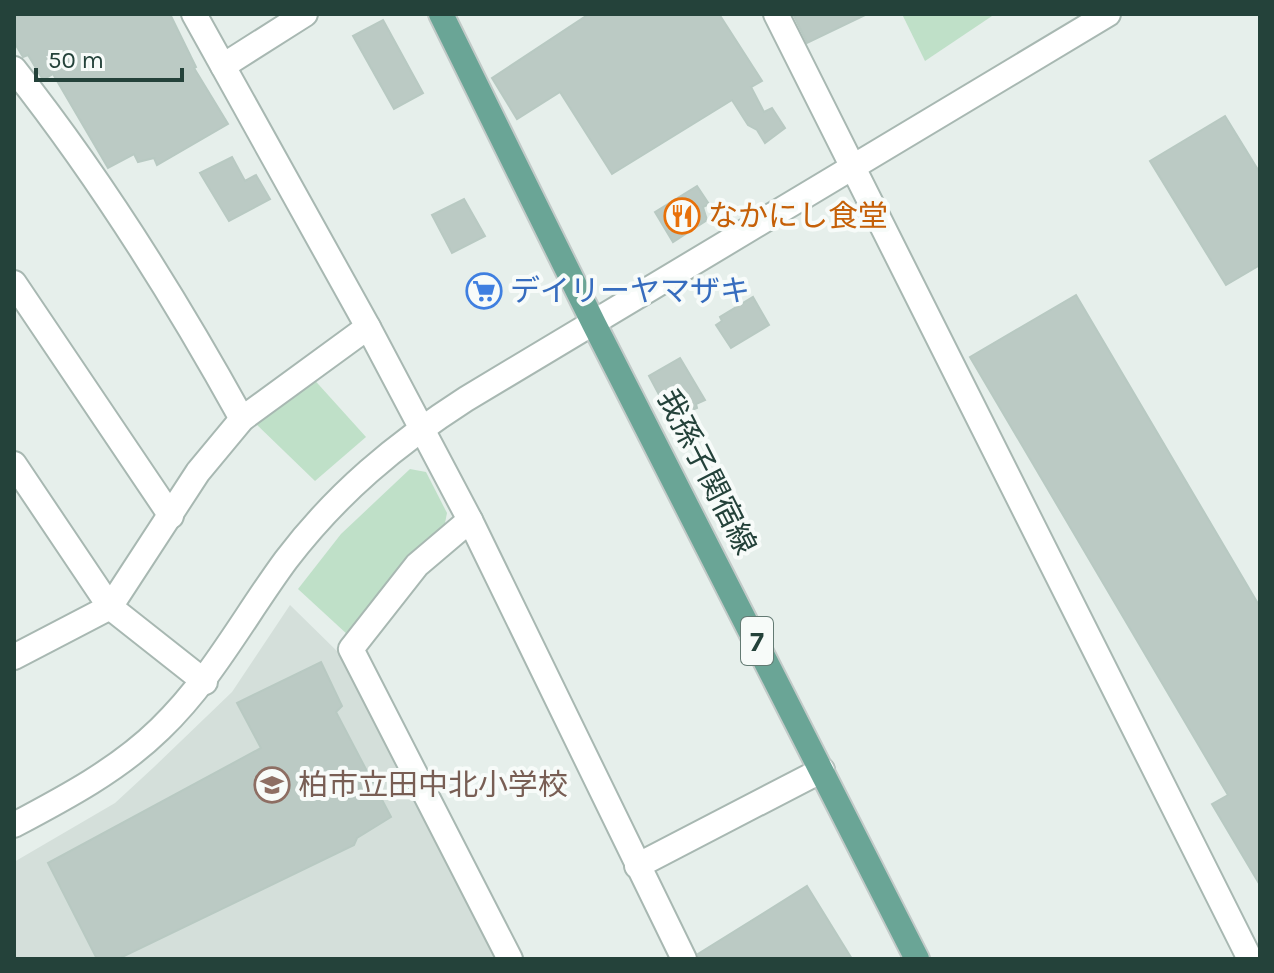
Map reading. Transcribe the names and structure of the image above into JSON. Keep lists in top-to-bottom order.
{
  "streets": {
    "main road": ["我孫子関宿線", "7"]
  },
  "places": {
    "restaurant": ["なかにし食堂"],
    "supermarket": ["デイリーヤマザキ"],
    "school or university": ["柏市立田中北小学校"]
  },
  "scale_bar": "50 m"
}
